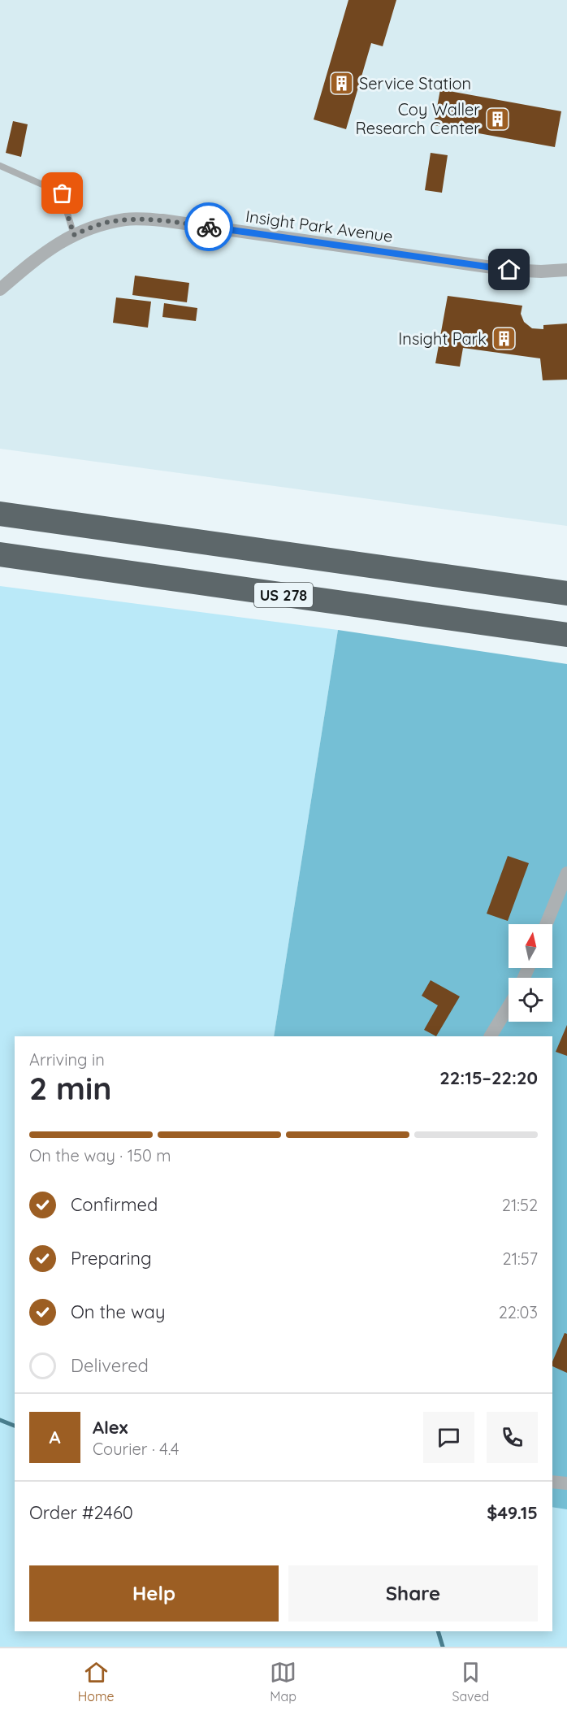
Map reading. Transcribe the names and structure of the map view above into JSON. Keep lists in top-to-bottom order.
{
  "streets": {
    "highway": ["US 278"],
    "street": ["Insight Park Avenue"]
  },
  "places": {
    "building": ["Service Station", "Coy Waller Research Center", "Insight Park"]
  },
  "north": "top",
  "page": {
    "heading": ["2 min", "Arriving in", "22:15–22:20"],
    "panel": [
      "Alex",
      "Courier · 4.4",
      "Order #2460",
      "$49.15"
    ],
    "bar": "On the way · 150 m",
    "list": [
      ["Confirmed", "21:52"],
      ["Preparing", "21:57"],
      ["On the way", "22:03"],
      "Delivered"
    ],
    "round": "A",
    "buttons": ["Help", "Share"],
    "tabs": ["Home", "Map", "Saved"]
  }
}
